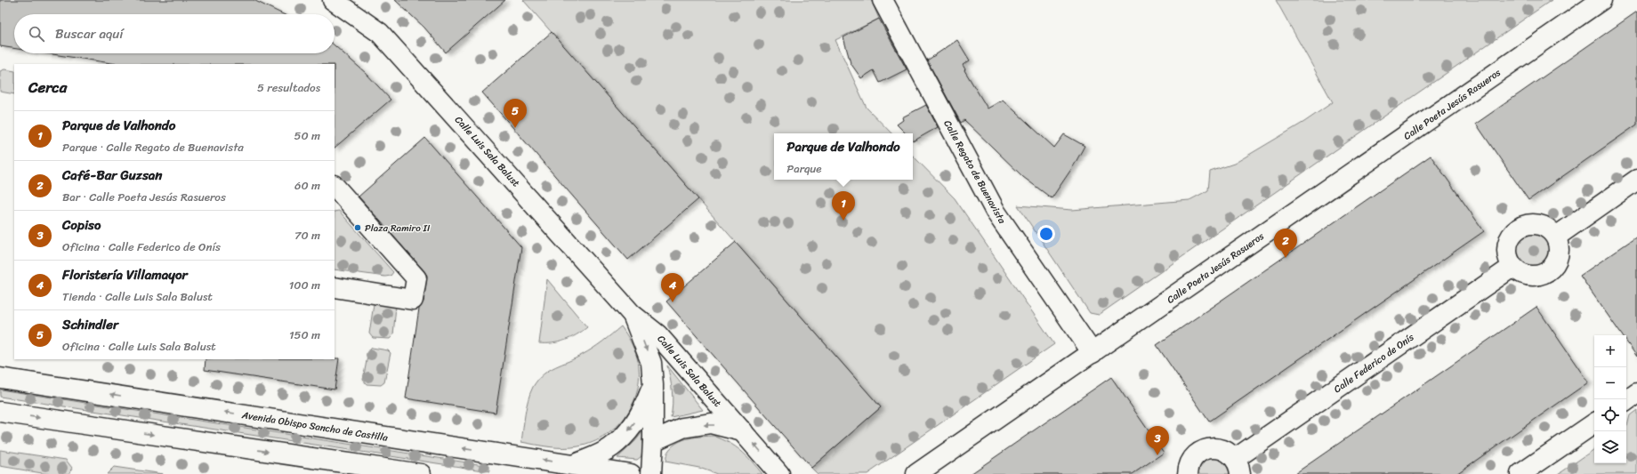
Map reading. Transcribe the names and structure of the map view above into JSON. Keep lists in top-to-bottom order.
{
  "streets": {
    "street": [
      "Calle Poeta Jesús Rasueros",
      "Calle Luis Sala Balust",
      "Calle Regato de Buenavista",
      "Calle Federico de Onís",
      "Avenida Obispo Sancho de Castilla"
    ]
  },
  "crossings": [
    ["Calle Poeta Jesús Rasueros", "Calle Regato de Buenavista"],
    ["Calle Luis Sala Balust", "Avenida Obispo Sancho de Castilla"]
  ],
  "places": ["Plaza Ramiro II"],
  "page": {
    "search": "Buscar aquí",
    "heading": ["Cerca", "5 resultados"],
    "pins": [
      "5",
      "1",
      "2",
      "4",
      "3"
    ],
    "list": [
      {
        "mark": "1",
        "name": "Parque de Valhondo",
        "note": "Parque · Calle Regato de Buenavista",
        "value": "50 m"
      },
      {
        "mark": "2",
        "name": "Café-Bar Guzsan",
        "note": "Bar · Calle Poeta Jesús Rasueros",
        "value": "60 m"
      },
      {
        "mark": "3",
        "name": "Copiso",
        "note": "Oficina · Calle Federico de Onís",
        "value": "70 m"
      },
      {
        "mark": "4",
        "name": "Floristería Villamayor",
        "note": "Tienda · Calle Luis Sala Balust",
        "value": "100 m"
      },
      {
        "mark": "5",
        "name": "Schindler",
        "note": "Oficina · Calle Luis Sala Balust",
        "value": "150 m"
      }
    ],
    "popup": ["Parque de Valhondo", "Parque"],
    "map_buttons": ["+", "−"]
  }
}
